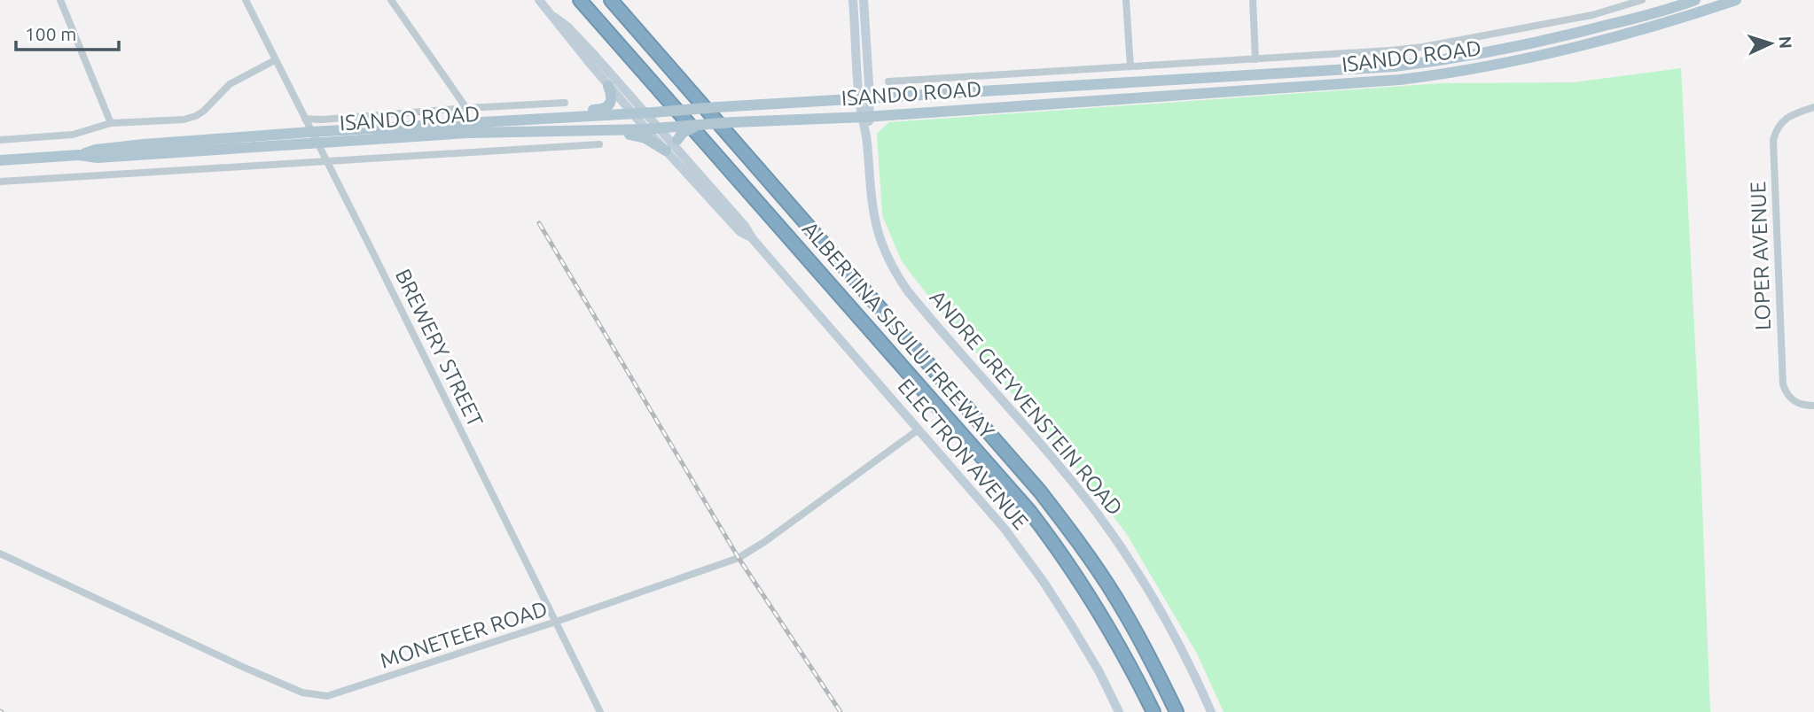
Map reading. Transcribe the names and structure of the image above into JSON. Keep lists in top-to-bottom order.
{
  "streets": {
    "highway": ["ALBERTINA SISULU FREEWAY"],
    "main road": ["ISANDO ROAD", "ANDRE GREYVENSTEIN ROAD", "ELECTRON AVENUE"],
    "street": ["LOPER AVENUE", "BREWERY STREET", "MONETEER ROAD"]
  },
  "crossings": [
    ["ISANDO ROAD", "BREWERY STREET"],
    ["ISANDO ROAD", "ANDRE GREYVENSTEIN ROAD"],
    ["ISANDO ROAD", "ELECTRON AVENUE"],
    ["BREWERY STREET", "MONETEER ROAD"],
    ["ELECTRON AVENUE", "MONETEER ROAD"]
  ],
  "scale_bar": "100 m",
  "north": "right"
}
